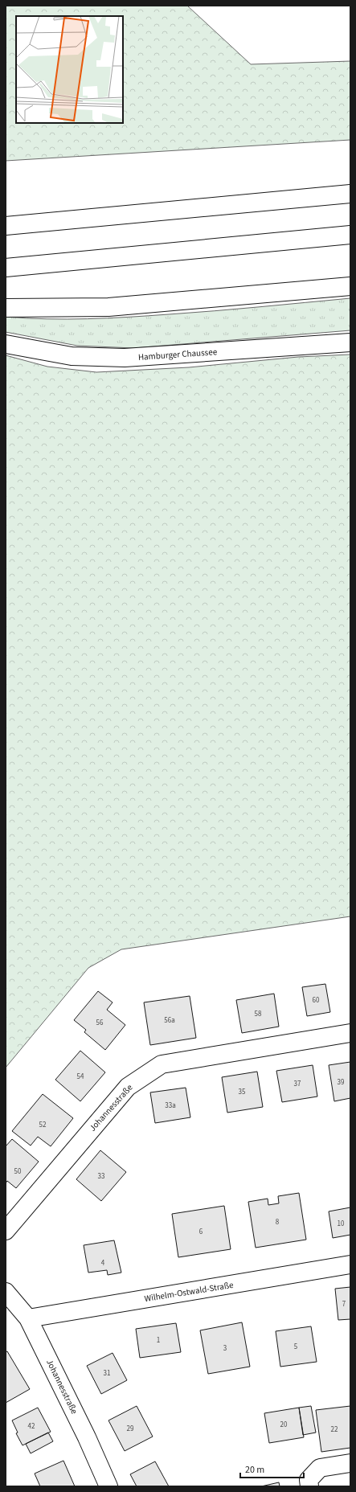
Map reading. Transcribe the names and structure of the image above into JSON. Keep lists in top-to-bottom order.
{
  "streets": {
    "main road": ["Hamburger Chaussee", "Johannesstraße", "Wilhelm-Ostwald-Straße"]
  },
  "crossings": [
    ["Johannesstraße", "Wilhelm-Ostwald-Straße"]
  ],
  "house_numbers": [
    "60",
    "58",
    "56a",
    "56",
    "54",
    "39",
    "37",
    "35",
    "33a",
    "52",
    "50",
    "33",
    "8",
    "10",
    "6",
    "4",
    "7",
    "1",
    "5",
    "3",
    "31",
    "20",
    "42",
    "29",
    "22"
  ],
  "scale_bar": "20 m"
}
